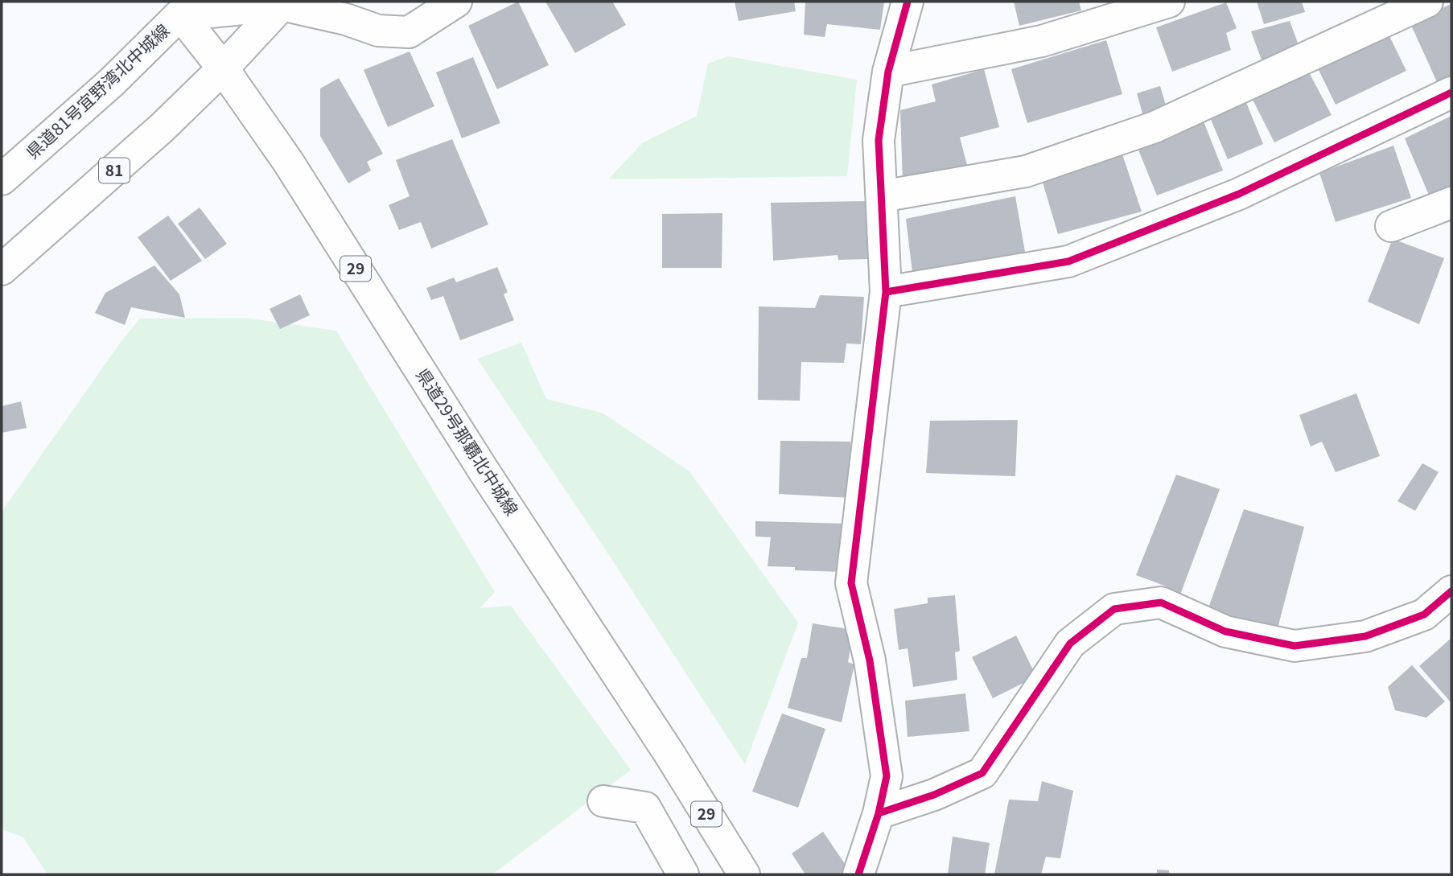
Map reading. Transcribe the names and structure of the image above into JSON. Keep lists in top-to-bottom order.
{
  "streets": {
    "street": [
      "県道81号宜野湾北中城線",
      "81",
      "29",
      "県道29号那覇北中城線"
    ]
  },
  "crossings": [
    ["県道81号宜野湾北中城線", "県道29号那覇北中城線"],
    ["81", "県道29号那覇北中城線"]
  ]
}
